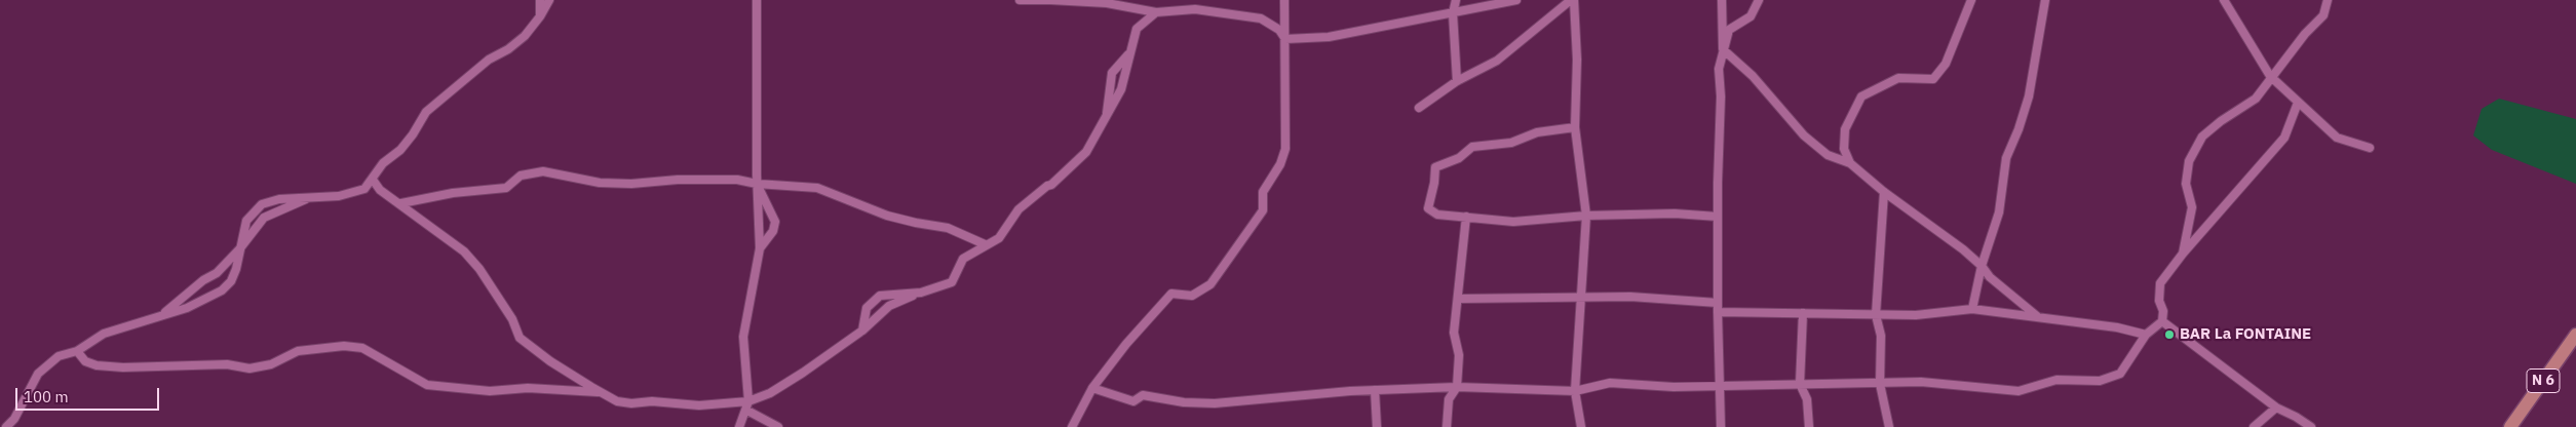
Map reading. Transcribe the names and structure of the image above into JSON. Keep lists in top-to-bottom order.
{
  "streets": {
    "main road": ["N 6"]
  },
  "places": ["BAR La FONTAINE"],
  "scale_bar": "100 m"
}
